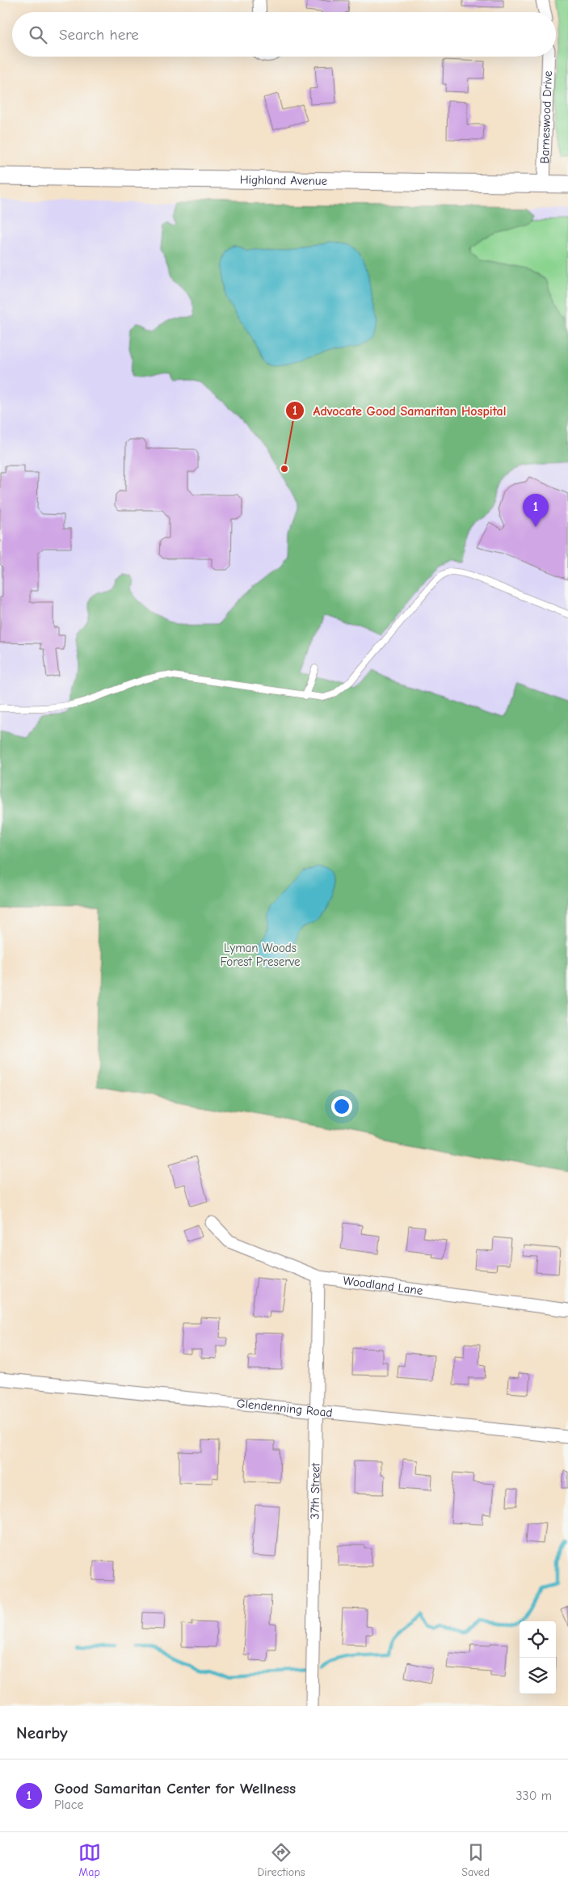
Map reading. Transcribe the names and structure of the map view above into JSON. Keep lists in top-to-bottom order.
{
  "streets": {
    "main road": ["Highland Avenue"],
    "street": [
      "Barneswood Drive",
      "Woodland Lane",
      "Glendenning Road",
      "37th Street"
    ]
  },
  "crossings": [
    ["Barneswood Drive", "Highland Avenue"],
    ["Woodland Lane", "37th Street"],
    ["Glendenning Road", "37th Street"]
  ],
  "parks": ["Lyman Woods Forest Preserve"],
  "places": ["Advocate Good Samaritan Hospital"],
  "page": {
    "search": "Search here",
    "pins": "1",
    "heading": "Nearby",
    "list": [
      {
        "mark": "1",
        "name": "Good Samaritan Center for Wellness",
        "note": "Place",
        "value": "330 m"
      }
    ],
    "nav": ["Map", "Directions", "Saved"]
  }
}
